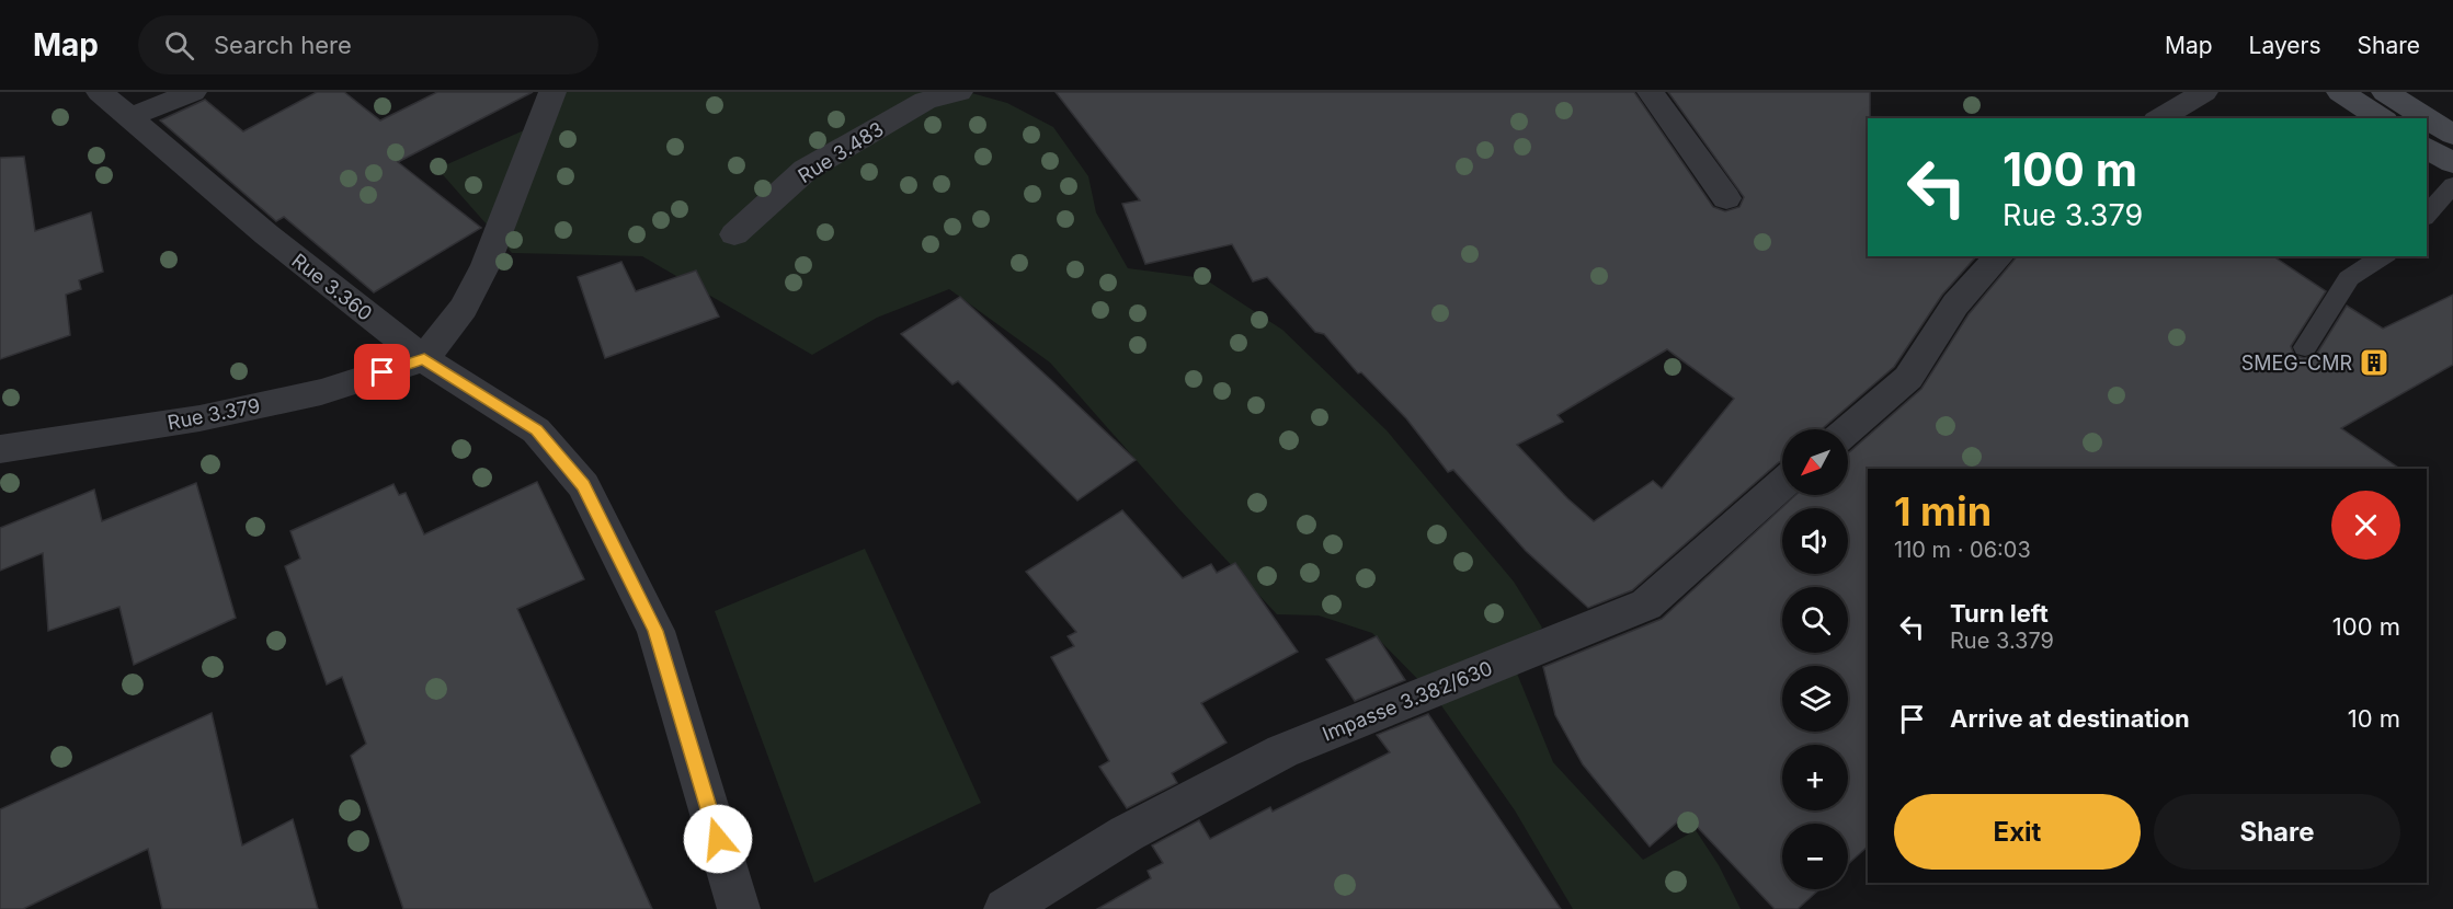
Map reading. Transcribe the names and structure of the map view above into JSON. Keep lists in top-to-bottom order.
{
  "streets": {
    "street": [
      "Rue 3.483",
      "Rue 3.360",
      "Rue 3.379",
      "Impasse 3.382/630"
    ]
  },
  "crossings": [
    ["Rue 3.360", "Rue 3.379"]
  ],
  "places": {
    "building": ["SMEG-CMR"]
  },
  "north": "bottom left",
  "page": {
    "header": "Map",
    "search": "Search here",
    "nav": ["Map", "Layers", "Share"],
    "turn": ["100 m", "Rue 3.379"],
    "map_buttons": ["+", "−"],
    "heading": ["1 min", "110 m · 06:03"],
    "list": [
      {
        "name": "Turn left",
        "note": "Rue 3.379",
        "value": "100 m"
      },
      {
        "name": "Arrive at destination",
        "value": "10 m"
      }
    ],
    "buttons": ["Exit", "Share"]
  }
}
